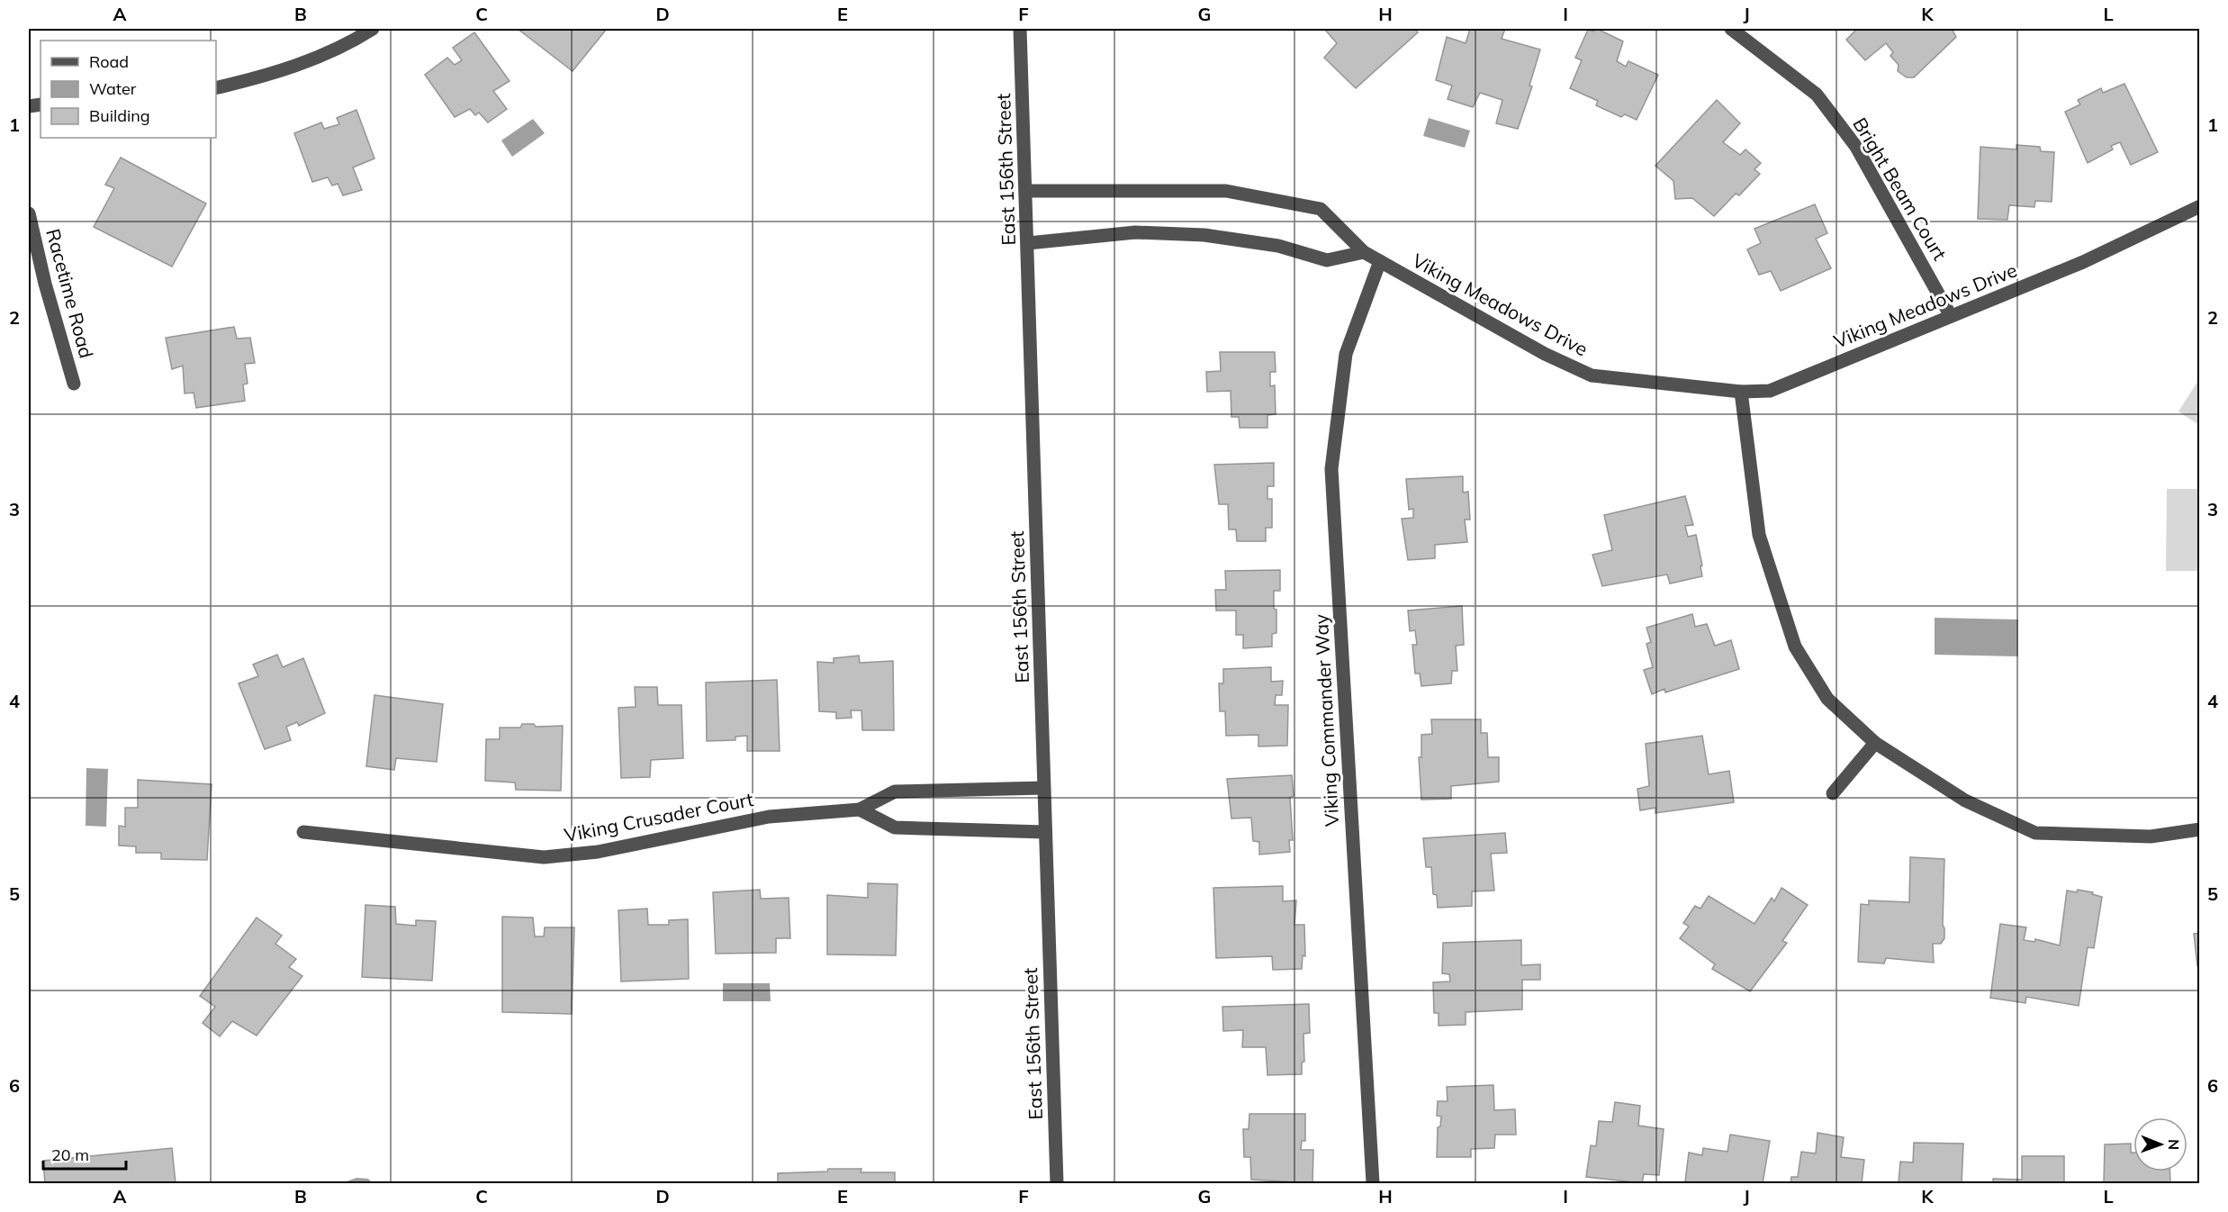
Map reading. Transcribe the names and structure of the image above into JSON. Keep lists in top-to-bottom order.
{
  "streets": {
    "street": [
      "East 156th Street",
      "Bright Beam Court",
      "Racetime Road",
      "Viking Meadows Drive",
      "Viking Commander Way",
      "Viking Crusader Court"
    ]
  },
  "crossings": [
    ["East 156th Street", "Viking Meadows Drive"],
    ["East 156th Street", "Viking Crusader Court"],
    ["Bright Beam Court", "Viking Meadows Drive"],
    ["Viking Meadows Drive", "Viking Commander Way"]
  ],
  "legend": ["Road", "Water", "Building"],
  "scale_bar": "20 m",
  "north": "right",
  "grid": {
    "columns": [
      "A",
      "B",
      "C",
      "D",
      "E",
      "F",
      "G",
      "H",
      "I",
      "J",
      "K",
      "L"
    ],
    "rows": [
      "1",
      "2",
      "3",
      "4",
      "5",
      "6"
    ]
  }
}
